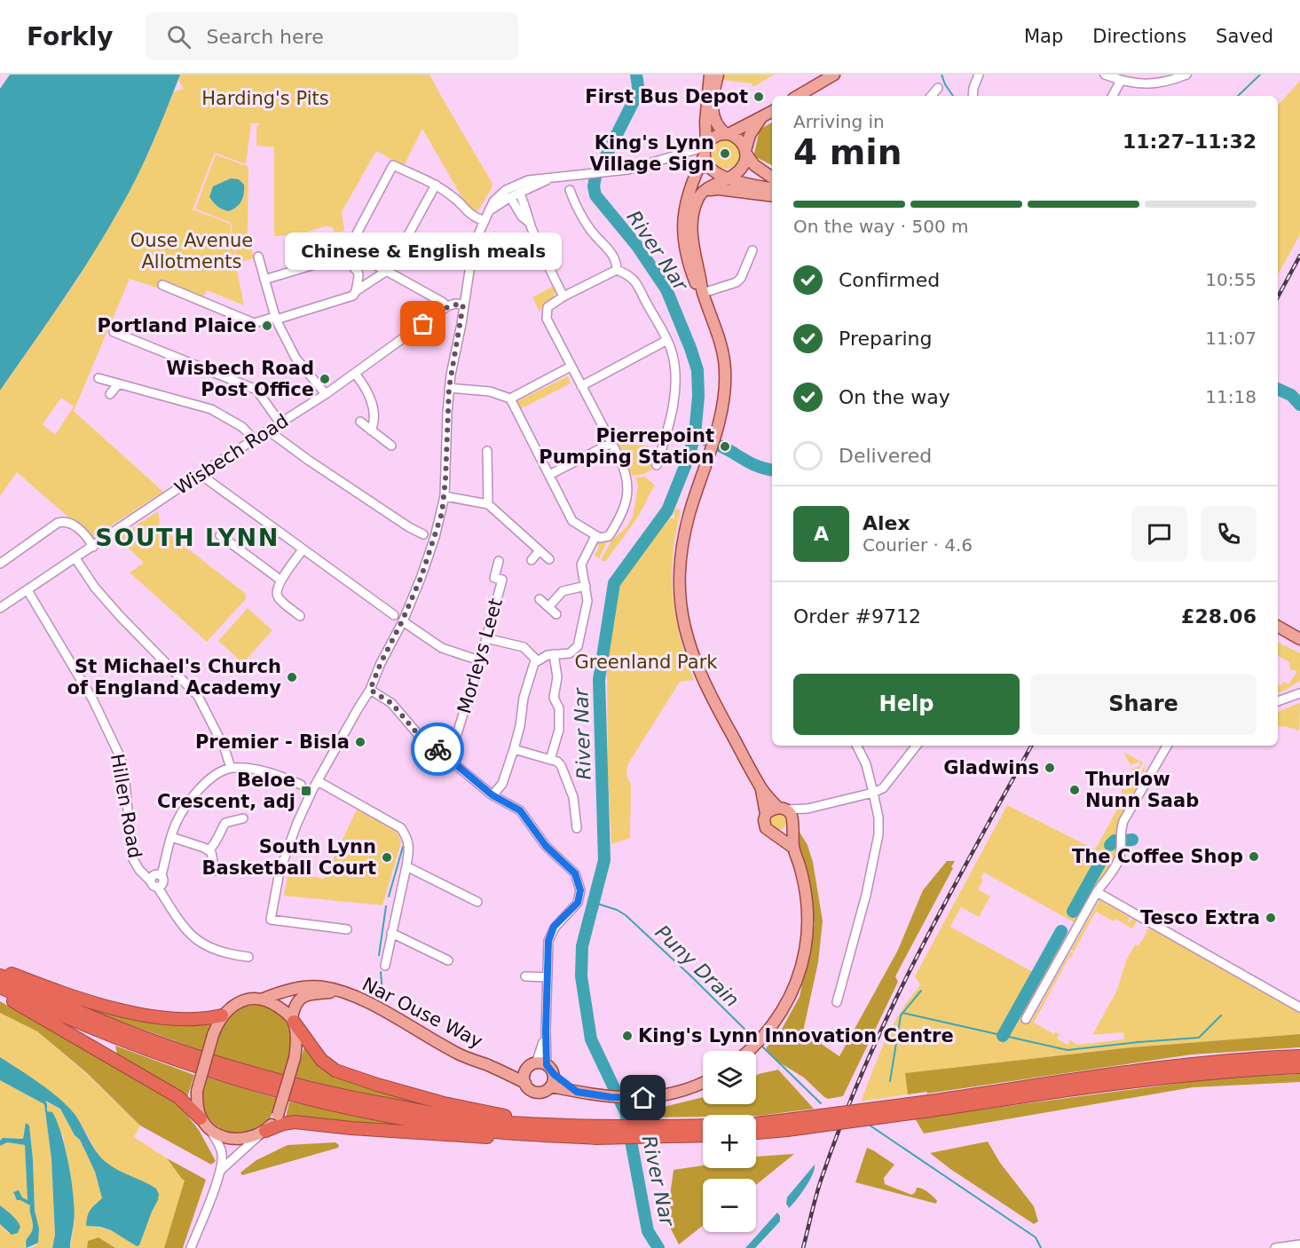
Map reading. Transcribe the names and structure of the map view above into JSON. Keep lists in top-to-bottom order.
{
  "streets": {
    "main road": ["Nar Ouse Way"],
    "street": ["Wisbech Road", "Morleys Leet", "Hillen Road"]
  },
  "crossings": [
    ["Wisbech Road", "Hillen Road"]
  ],
  "districts": ["SOUTH LYNN"],
  "water": ["River Nar", "Puny Drain"],
  "parks": ["Harding's Pits", "Ouse Avenue Allotments", "Greenland Park"],
  "places": {
    "other": [
      "First Bus Depot",
      "King's Lynn Village Sign",
      "Chinese & English meals",
      "Portland Plaice",
      "Wisbech Road Post Office",
      "Pierrepoint Pumping Station",
      "St Michael's Church of England Academy",
      "Premier - Bisla",
      "Gladwins",
      "Thurlow Nunn Saab",
      "The Coffee Shop",
      "South Lynn Basketball Court",
      "Tesco Extra",
      "King's Lynn Innovation Centre"
    ],
    "transit": ["Beloe Crescent, adj"]
  },
  "page": {
    "header": "Forkly",
    "search": "Search here",
    "nav": ["Map", "Directions", "Saved"],
    "heading": ["4 min", "Arriving in", "11:27–11:32"],
    "panel": [
      "Alex",
      "Courier · 4.6",
      "Order #9712",
      "£28.06"
    ],
    "bar": "On the way · 500 m",
    "bubble": "Chinese & English meals",
    "list": [
      ["Confirmed", "10:55"],
      ["Preparing", "11:07"],
      ["On the way", "11:18"],
      "Delivered"
    ],
    "round": "A",
    "buttons": ["Help", "Share"],
    "map_buttons": ["+", "−"]
  }
}
